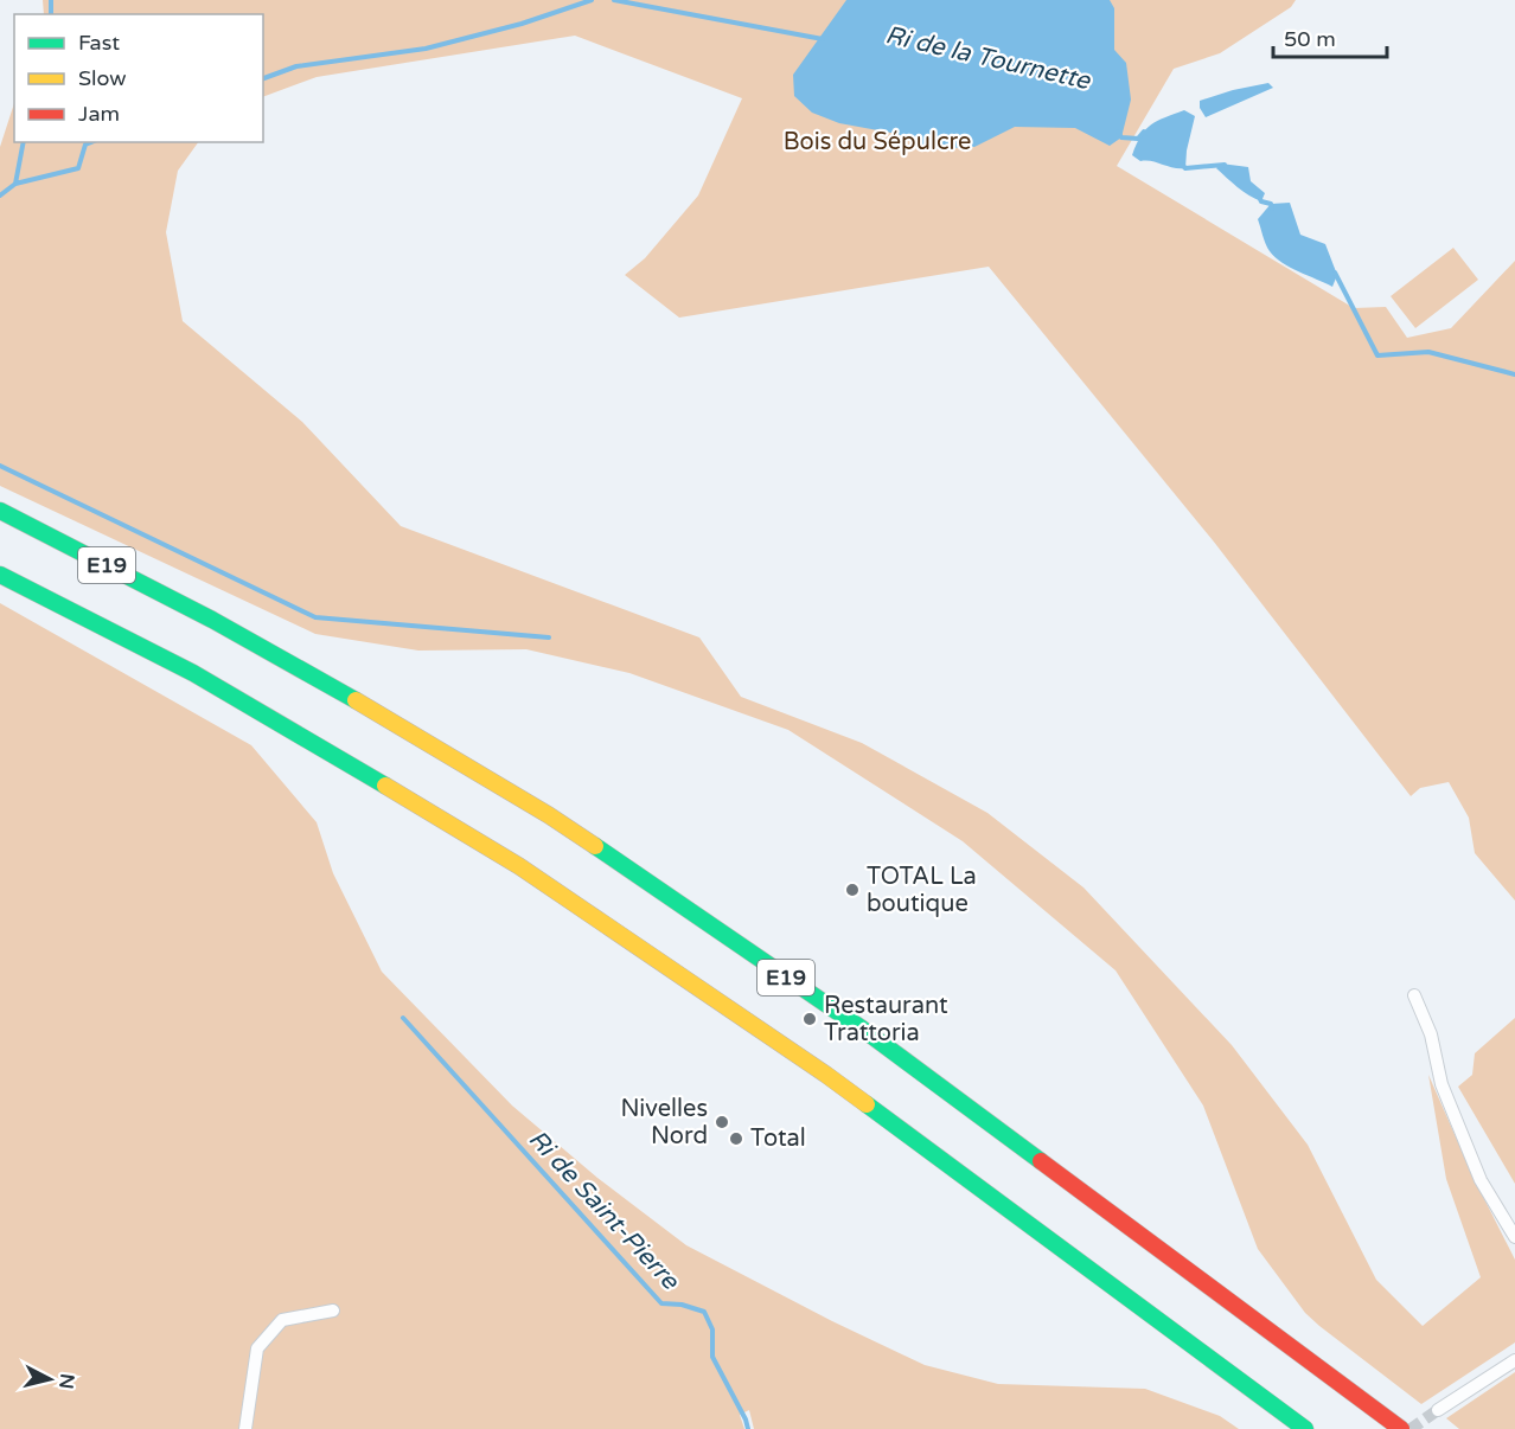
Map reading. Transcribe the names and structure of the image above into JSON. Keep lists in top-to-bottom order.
{
  "streets": {
    "highway": ["E19"]
  },
  "water": ["Ri de la Tournette", "Ri de Saint-Pierre"],
  "parks": ["Bois du Sépulcre"],
  "places": [
    "TOTAL La boutique",
    "Restaurant Trattoria",
    "Nivelles Nord",
    "Total"
  ],
  "legend": ["Fast", "Slow", "Jam"],
  "scale_bar": "50 m",
  "north": "right"
}
